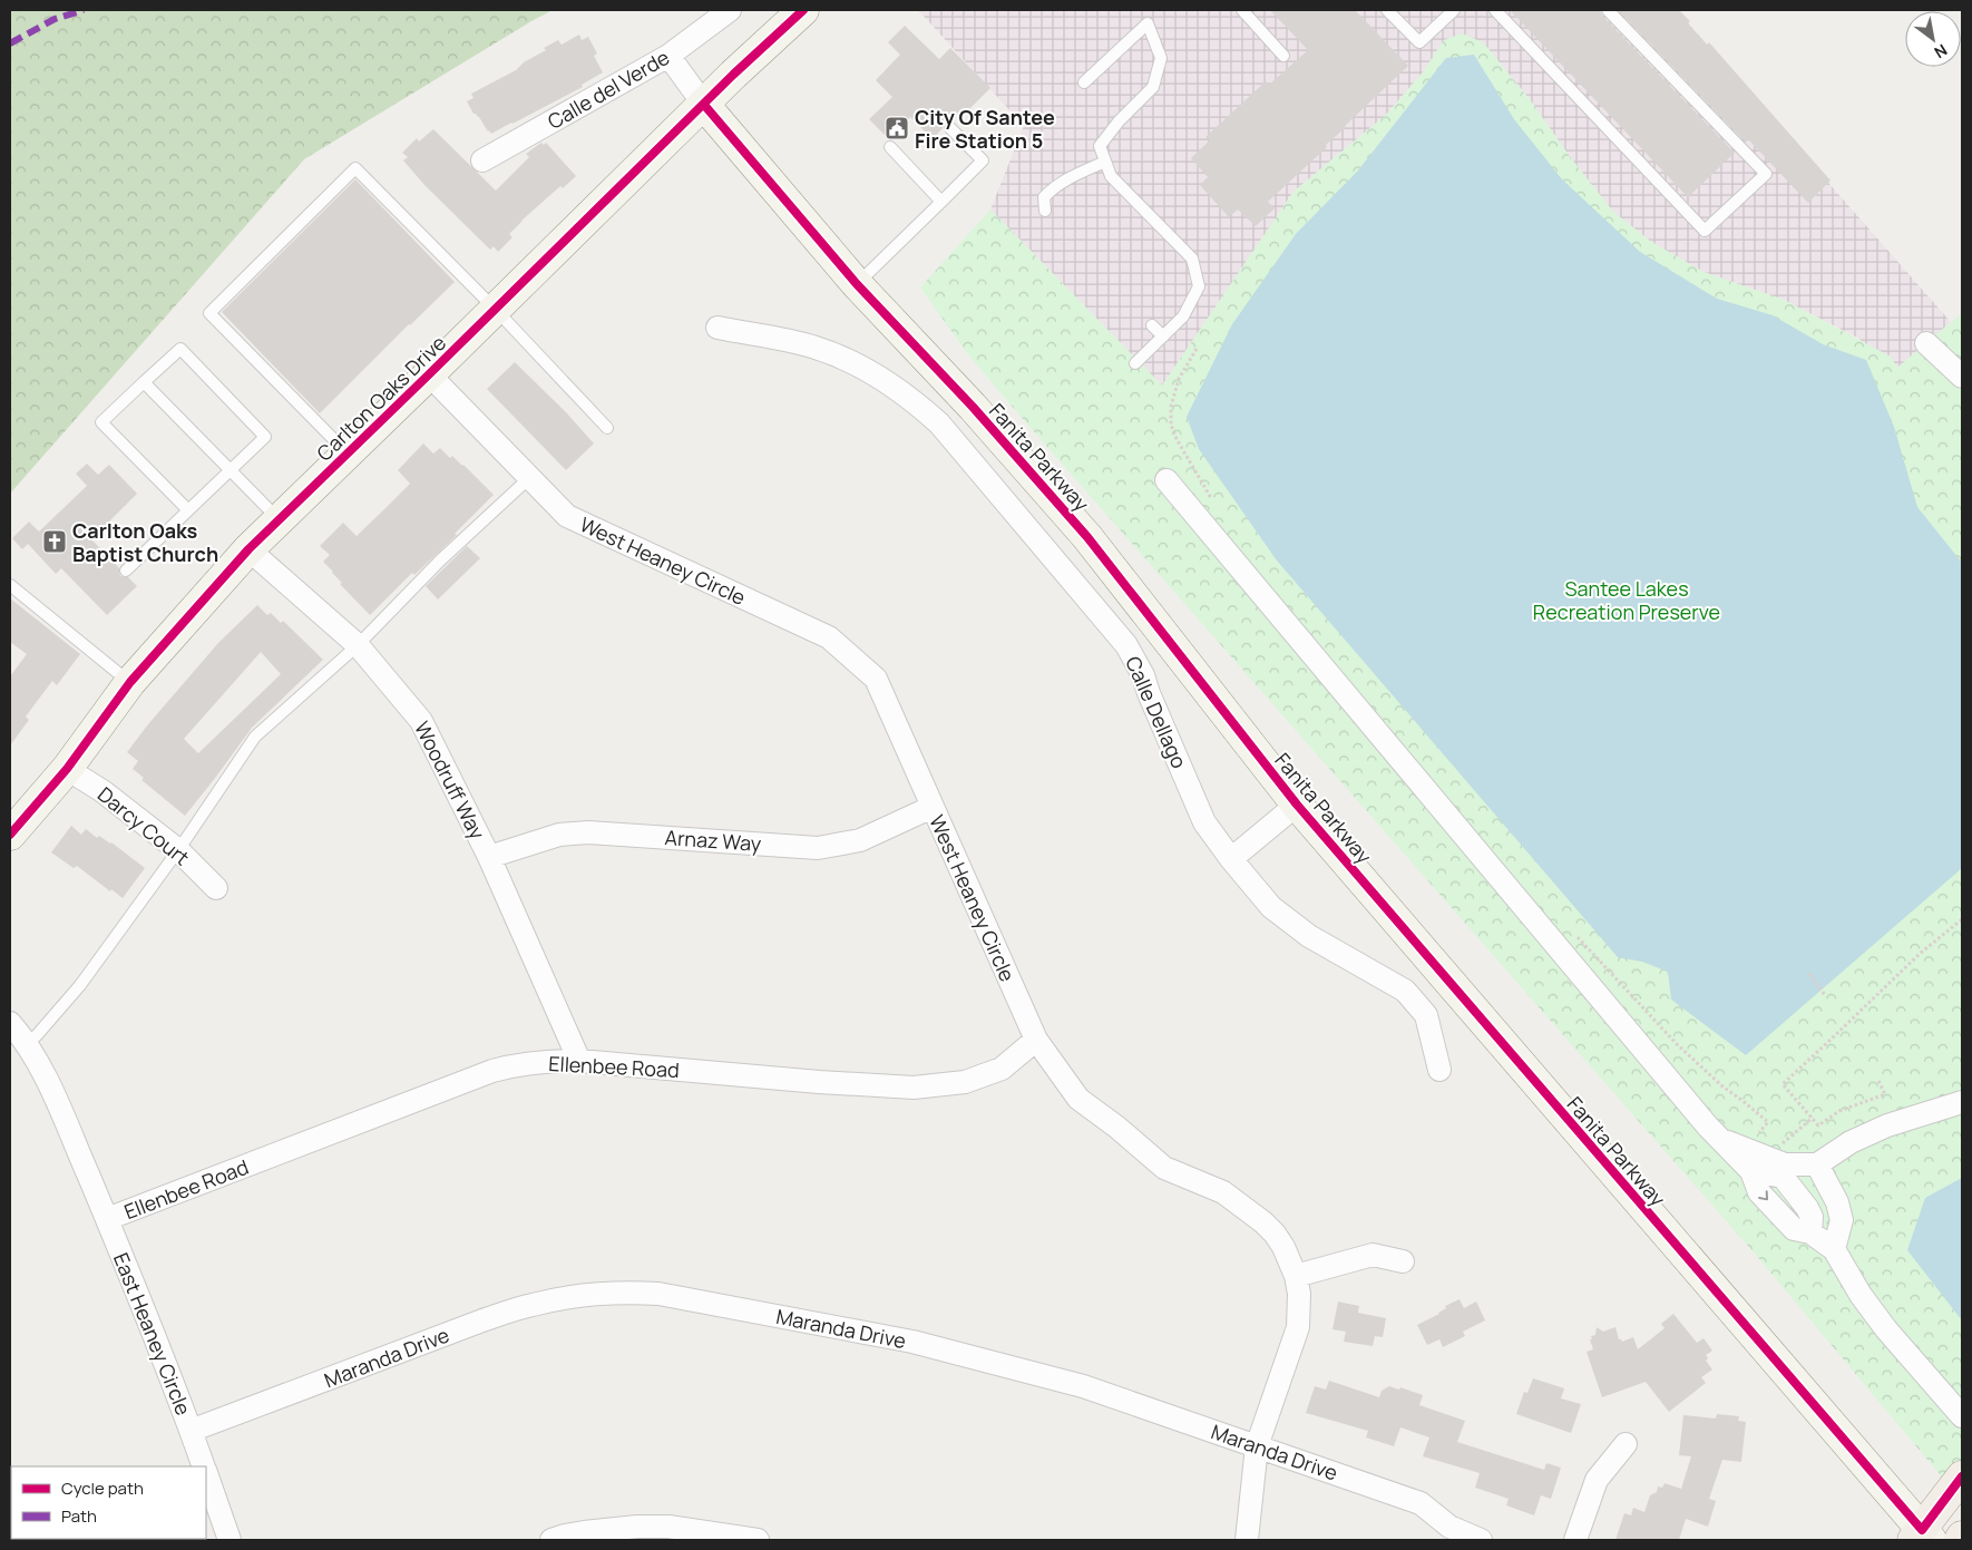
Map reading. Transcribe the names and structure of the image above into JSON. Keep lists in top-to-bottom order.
{
  "streets": {
    "street": [
      "Calle del Verde",
      "Carlton Oaks Drive",
      "Fanita Parkway",
      "West Heaney Circle",
      "Calle Dellago",
      "Woodruff Way",
      "Darcy Court",
      "Arnaz Way",
      "Ellenbee Road",
      "Maranda Drive",
      "East Heaney Circle"
    ]
  },
  "crossings": [
    ["Carlton Oaks Drive", "Fanita Parkway"],
    ["Carlton Oaks Drive", "West Heaney Circle"],
    ["Carlton Oaks Drive", "Woodruff Way"],
    ["Carlton Oaks Drive", "Darcy Court"],
    ["West Heaney Circle", "Arnaz Way"],
    ["West Heaney Circle", "Ellenbee Road"],
    ["West Heaney Circle", "Maranda Drive"],
    ["Woodruff Way", "Arnaz Way"],
    ["Woodruff Way", "Ellenbee Road"],
    ["Ellenbee Road", "East Heaney Circle"],
    ["Maranda Drive", "East Heaney Circle"]
  ],
  "parks": ["Santee Lakes Recreation Preserve"],
  "places": {
    "public building": ["City Of Santee Fire Station 5"],
    "church": ["Carlton Oaks Baptist Church"]
  },
  "legend": ["Cycle path", "Path"],
  "north": "bottom right"
}
